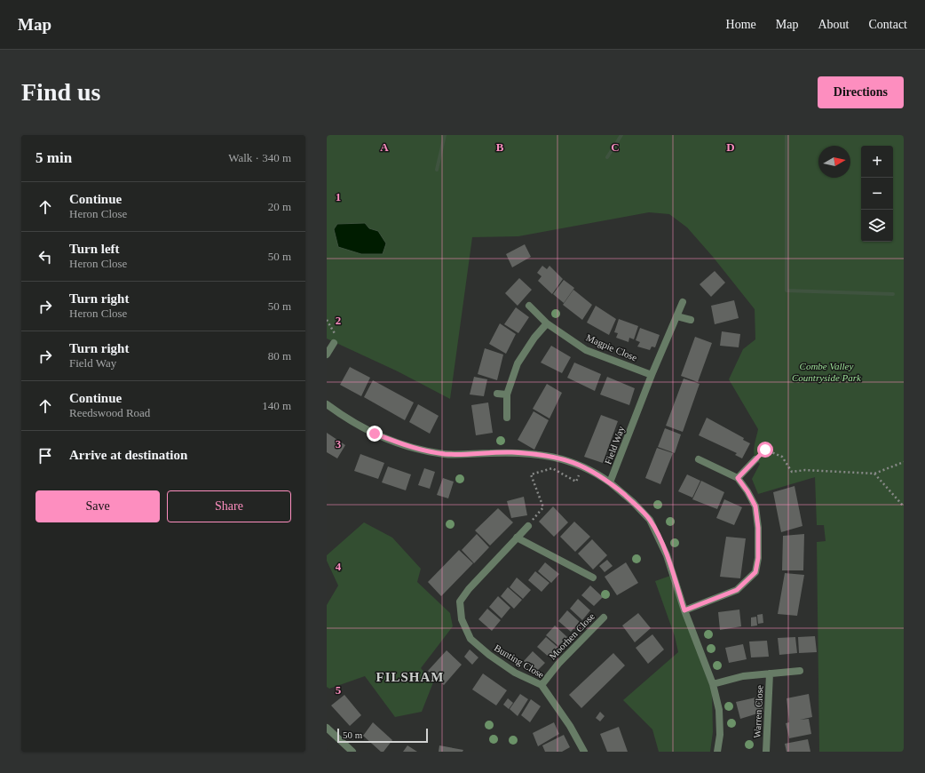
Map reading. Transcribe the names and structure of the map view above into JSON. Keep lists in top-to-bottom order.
{
  "streets": {
    "street": [
      "Magpie Close",
      "Field Way",
      "Moorhen Close",
      "Bunting Close",
      "Warren Close"
    ]
  },
  "crossings": [
    ["Magpie Close", "Field Way"],
    ["Moorhen Close", "Bunting Close"]
  ],
  "districts": ["FILSHAM"],
  "parks": ["Combe Valley Countryside Park"],
  "scale_bar": "50 m",
  "north": "right",
  "page": {
    "header": "Map",
    "nav": [
      "Home",
      "Map",
      "About",
      "Contact"
    ],
    "buttons": [
      "Directions",
      ["Save", "Share"]
    ],
    "title": "Find us",
    "heading": ["5 min", "Walk · 340 m"],
    "map_buttons": ["+", "−"],
    "list": [
      ["Continue", "Heron Close", "20 m"],
      ["Turn left", "Heron Close", "50 m"],
      ["Turn right", "Heron Close", "50 m"],
      ["Turn right", "Field Way", "80 m"],
      ["Continue", "Reedswood Road", "140 m"],
      "Arrive at destination"
    ],
    "scale": "50 m"
  },
  "grid": {
    "columns": [
      "A",
      "B",
      "C",
      "D"
    ],
    "rows": [
      "1",
      "2",
      "3",
      "4",
      "5"
    ]
  }
}
